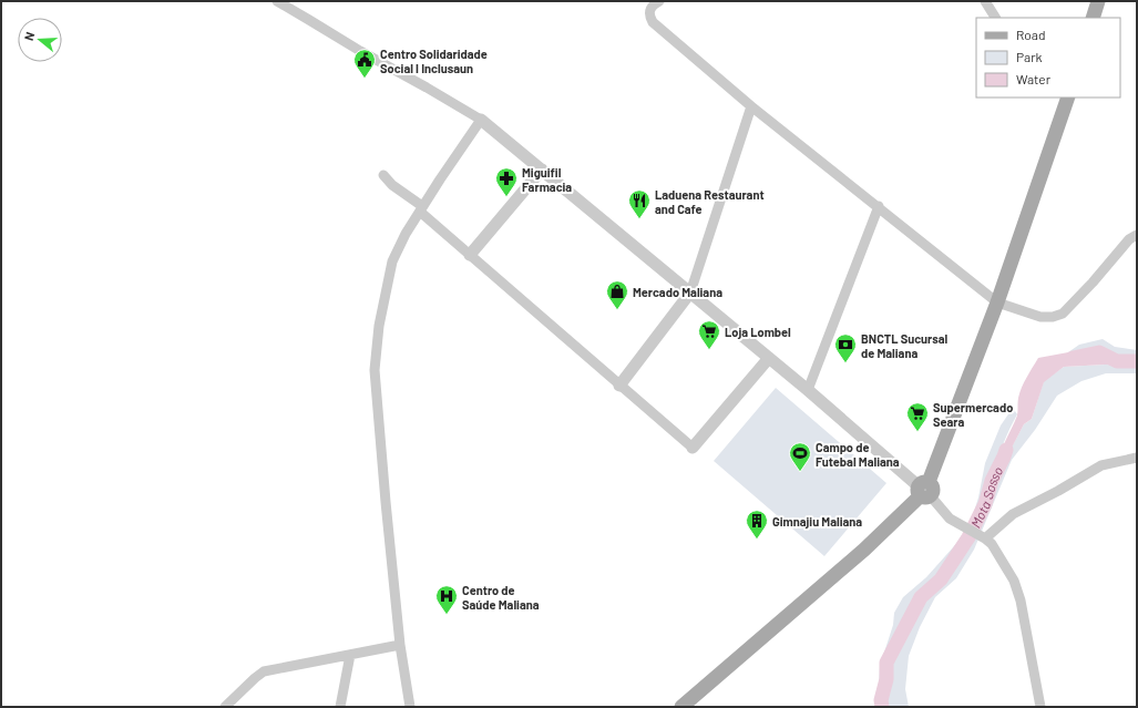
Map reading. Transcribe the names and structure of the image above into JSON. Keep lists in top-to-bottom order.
{
  "water": ["Mota Sosso"],
  "places": {
    "public building": ["Centro Solidaridade Social I Inclusaun"],
    "pharmacy": ["Miguifil Farmacia"],
    "restaurant": ["Laduena Restaurant and Cafe"],
    "shop": ["Mercado Maliana"],
    "supermarket": ["Loja Lombel", "Supermercado Seara"],
    "bank": ["BNCTL Sucursal de Maliana"],
    "sports": ["Campo de Futebal Maliana"],
    "building": ["Gimnajiu Maliana"],
    "hospital": ["Centro de Saúde Maliana"]
  },
  "legend": ["Road", "Park", "Water"],
  "north": "left"
}
